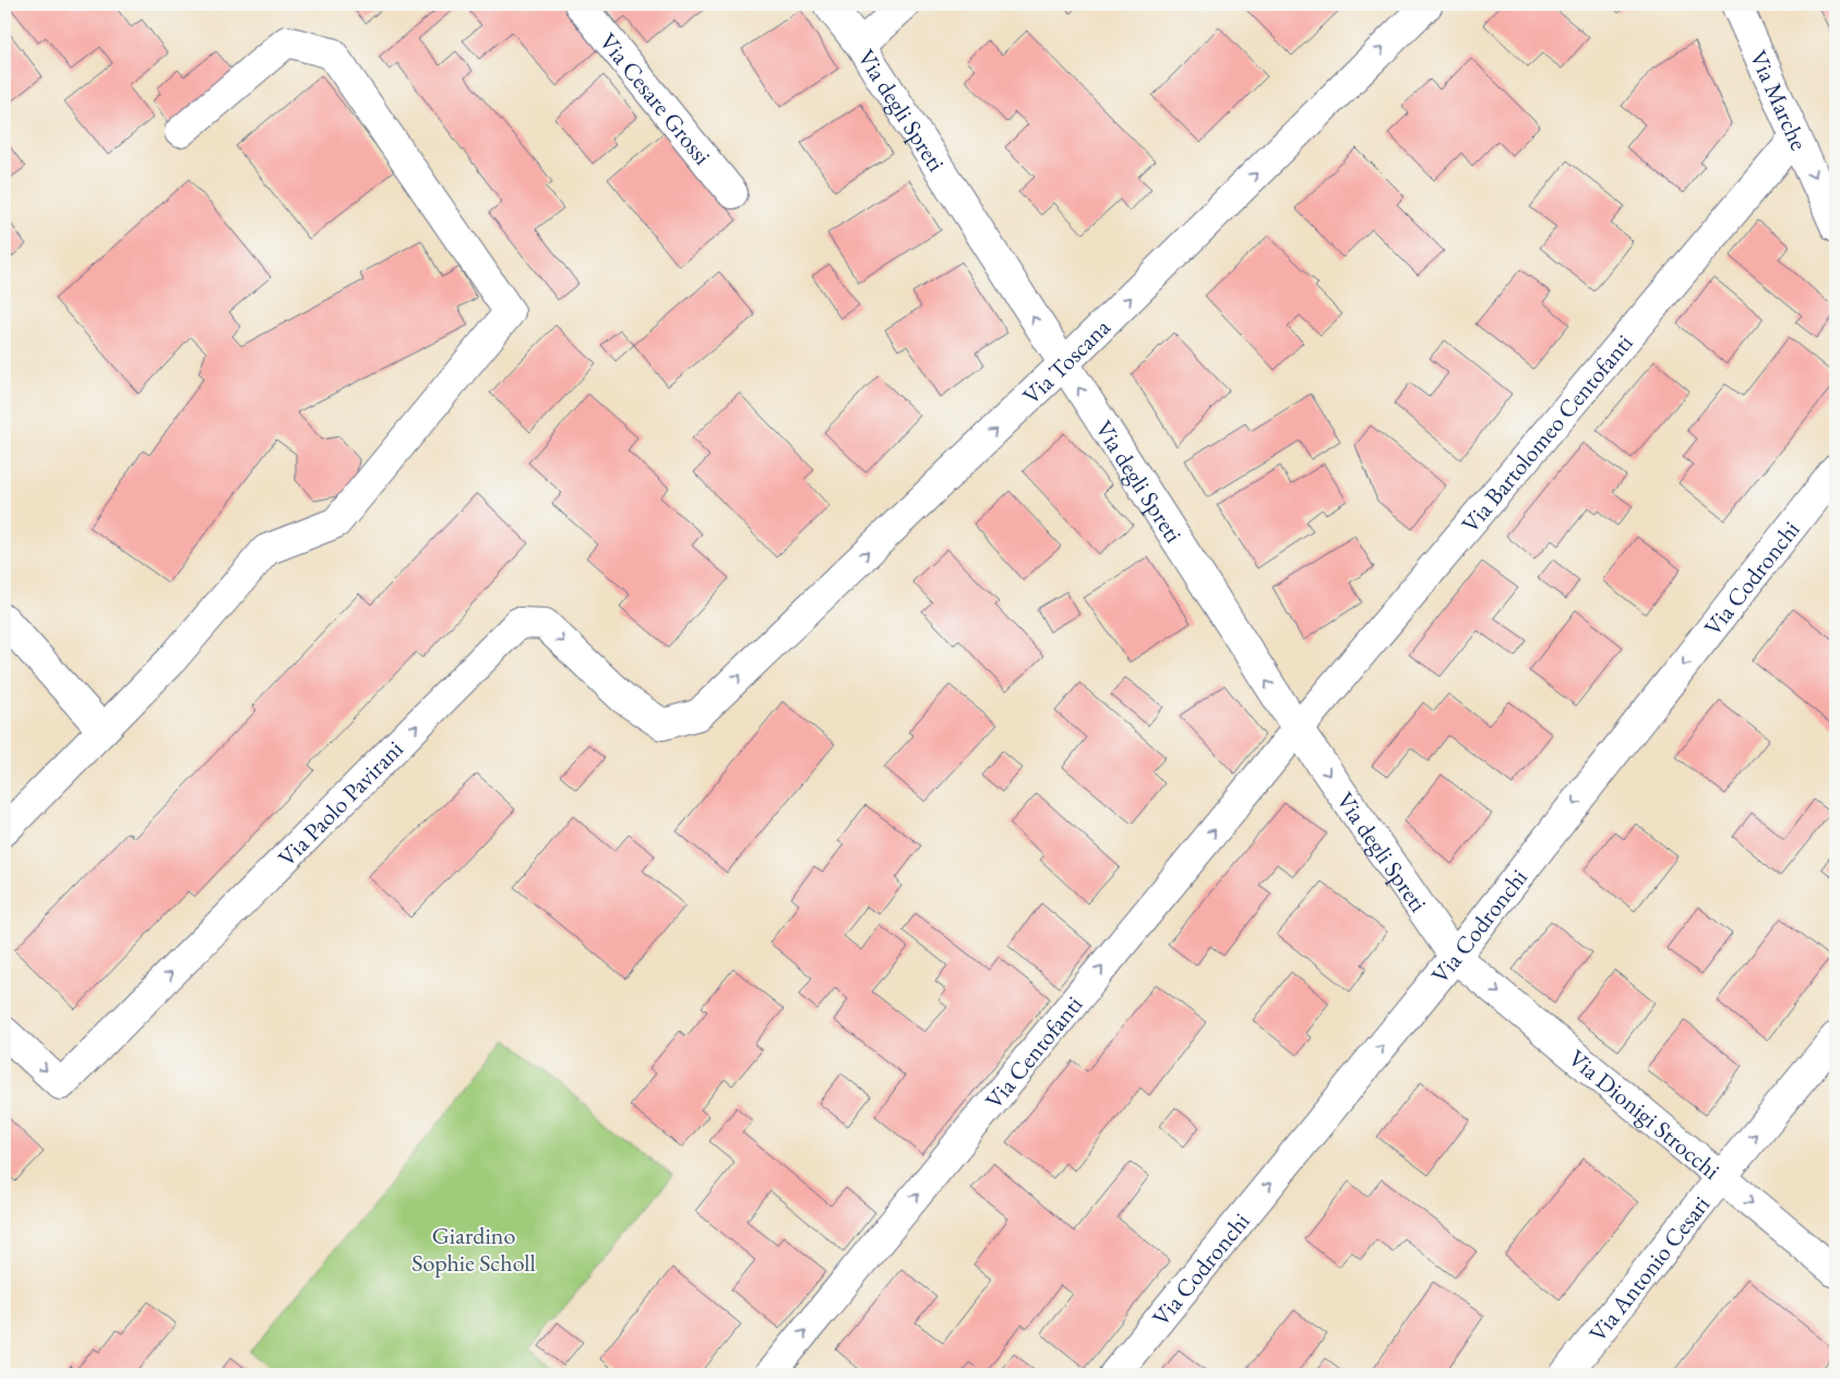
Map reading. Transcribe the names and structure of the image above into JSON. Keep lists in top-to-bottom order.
{
  "streets": {
    "street": [
      "Via Cesare Grossi",
      "Via Marche",
      "Via degli Spreti",
      "Via Toscana",
      "Via Bartolomeo Centofanti",
      "Via Codronchi",
      "Via Paolo Pavirani",
      "Via Centofanti",
      "Via Dionigi Strocchi",
      "Via Antonio Cesari"
    ]
  },
  "crossings": [
    ["Via Marche", "Via Bartolomeo Centofanti"],
    ["Via degli Spreti", "Via Toscana"],
    ["Via degli Spreti", "Via Bartolomeo Centofanti"],
    ["Via degli Spreti", "Via Codronchi"],
    ["Via degli Spreti", "Via Centofanti"],
    ["Via degli Spreti", "Via Dionigi Strocchi"],
    ["Via Toscana", "Via Paolo Pavirani"],
    ["Via Bartolomeo Centofanti", "Via Centofanti"],
    ["Via Codronchi", "Via Dionigi Strocchi"],
    ["Via Dionigi Strocchi", "Via Antonio Cesari"]
  ],
  "one_way": [
    "Via Marche",
    "Via Toscana",
    "Via Paolo Pavirani",
    "Via Centofanti",
    "Via Dionigi Strocchi",
    "Via Antonio Cesari"
  ],
  "parks": ["Giardino Sophie Scholl"]
}
